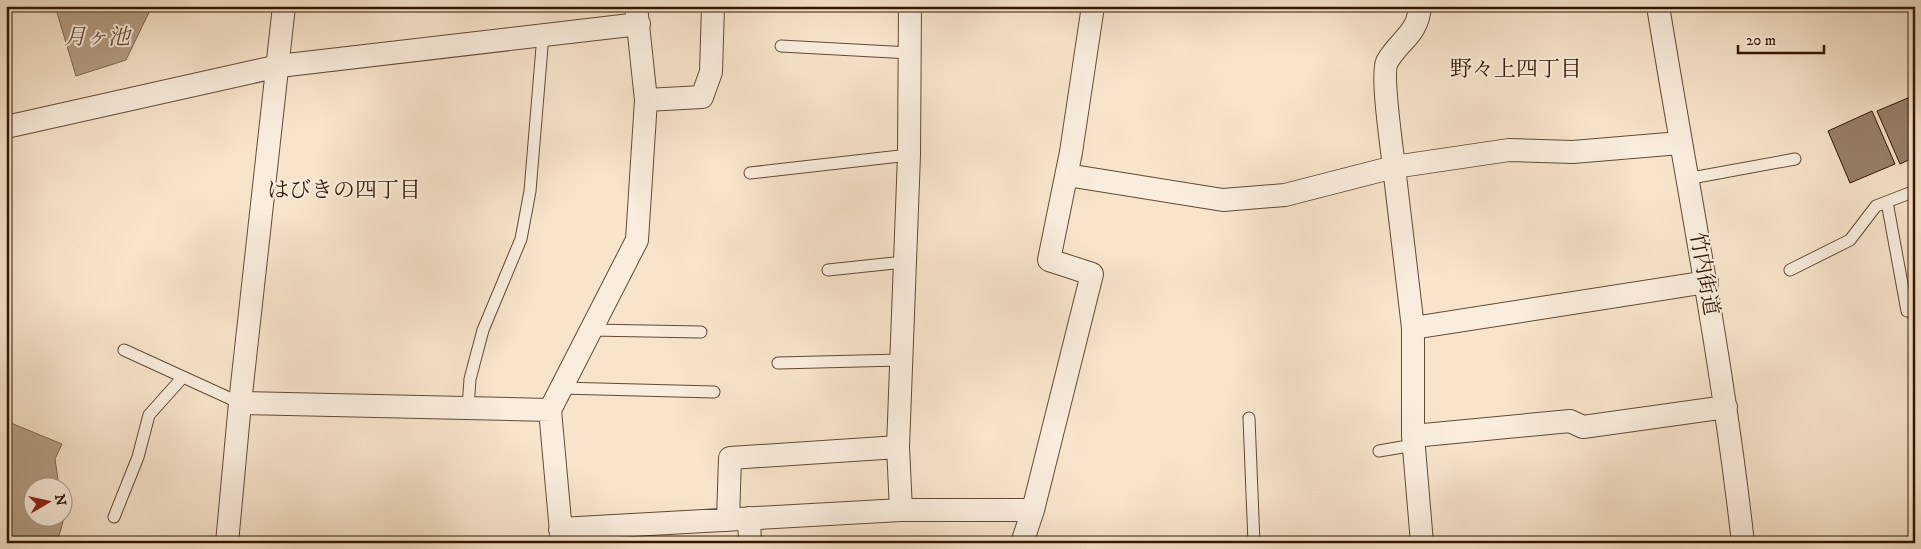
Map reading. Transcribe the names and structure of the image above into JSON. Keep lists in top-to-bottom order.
{
  "streets": {
    "street": ["竹内街道"]
  },
  "districts": ["野々上四丁目", "はびきの四丁目"],
  "water": ["月ヶ池"],
  "scale_bar": "20 m",
  "north": "right"
}
